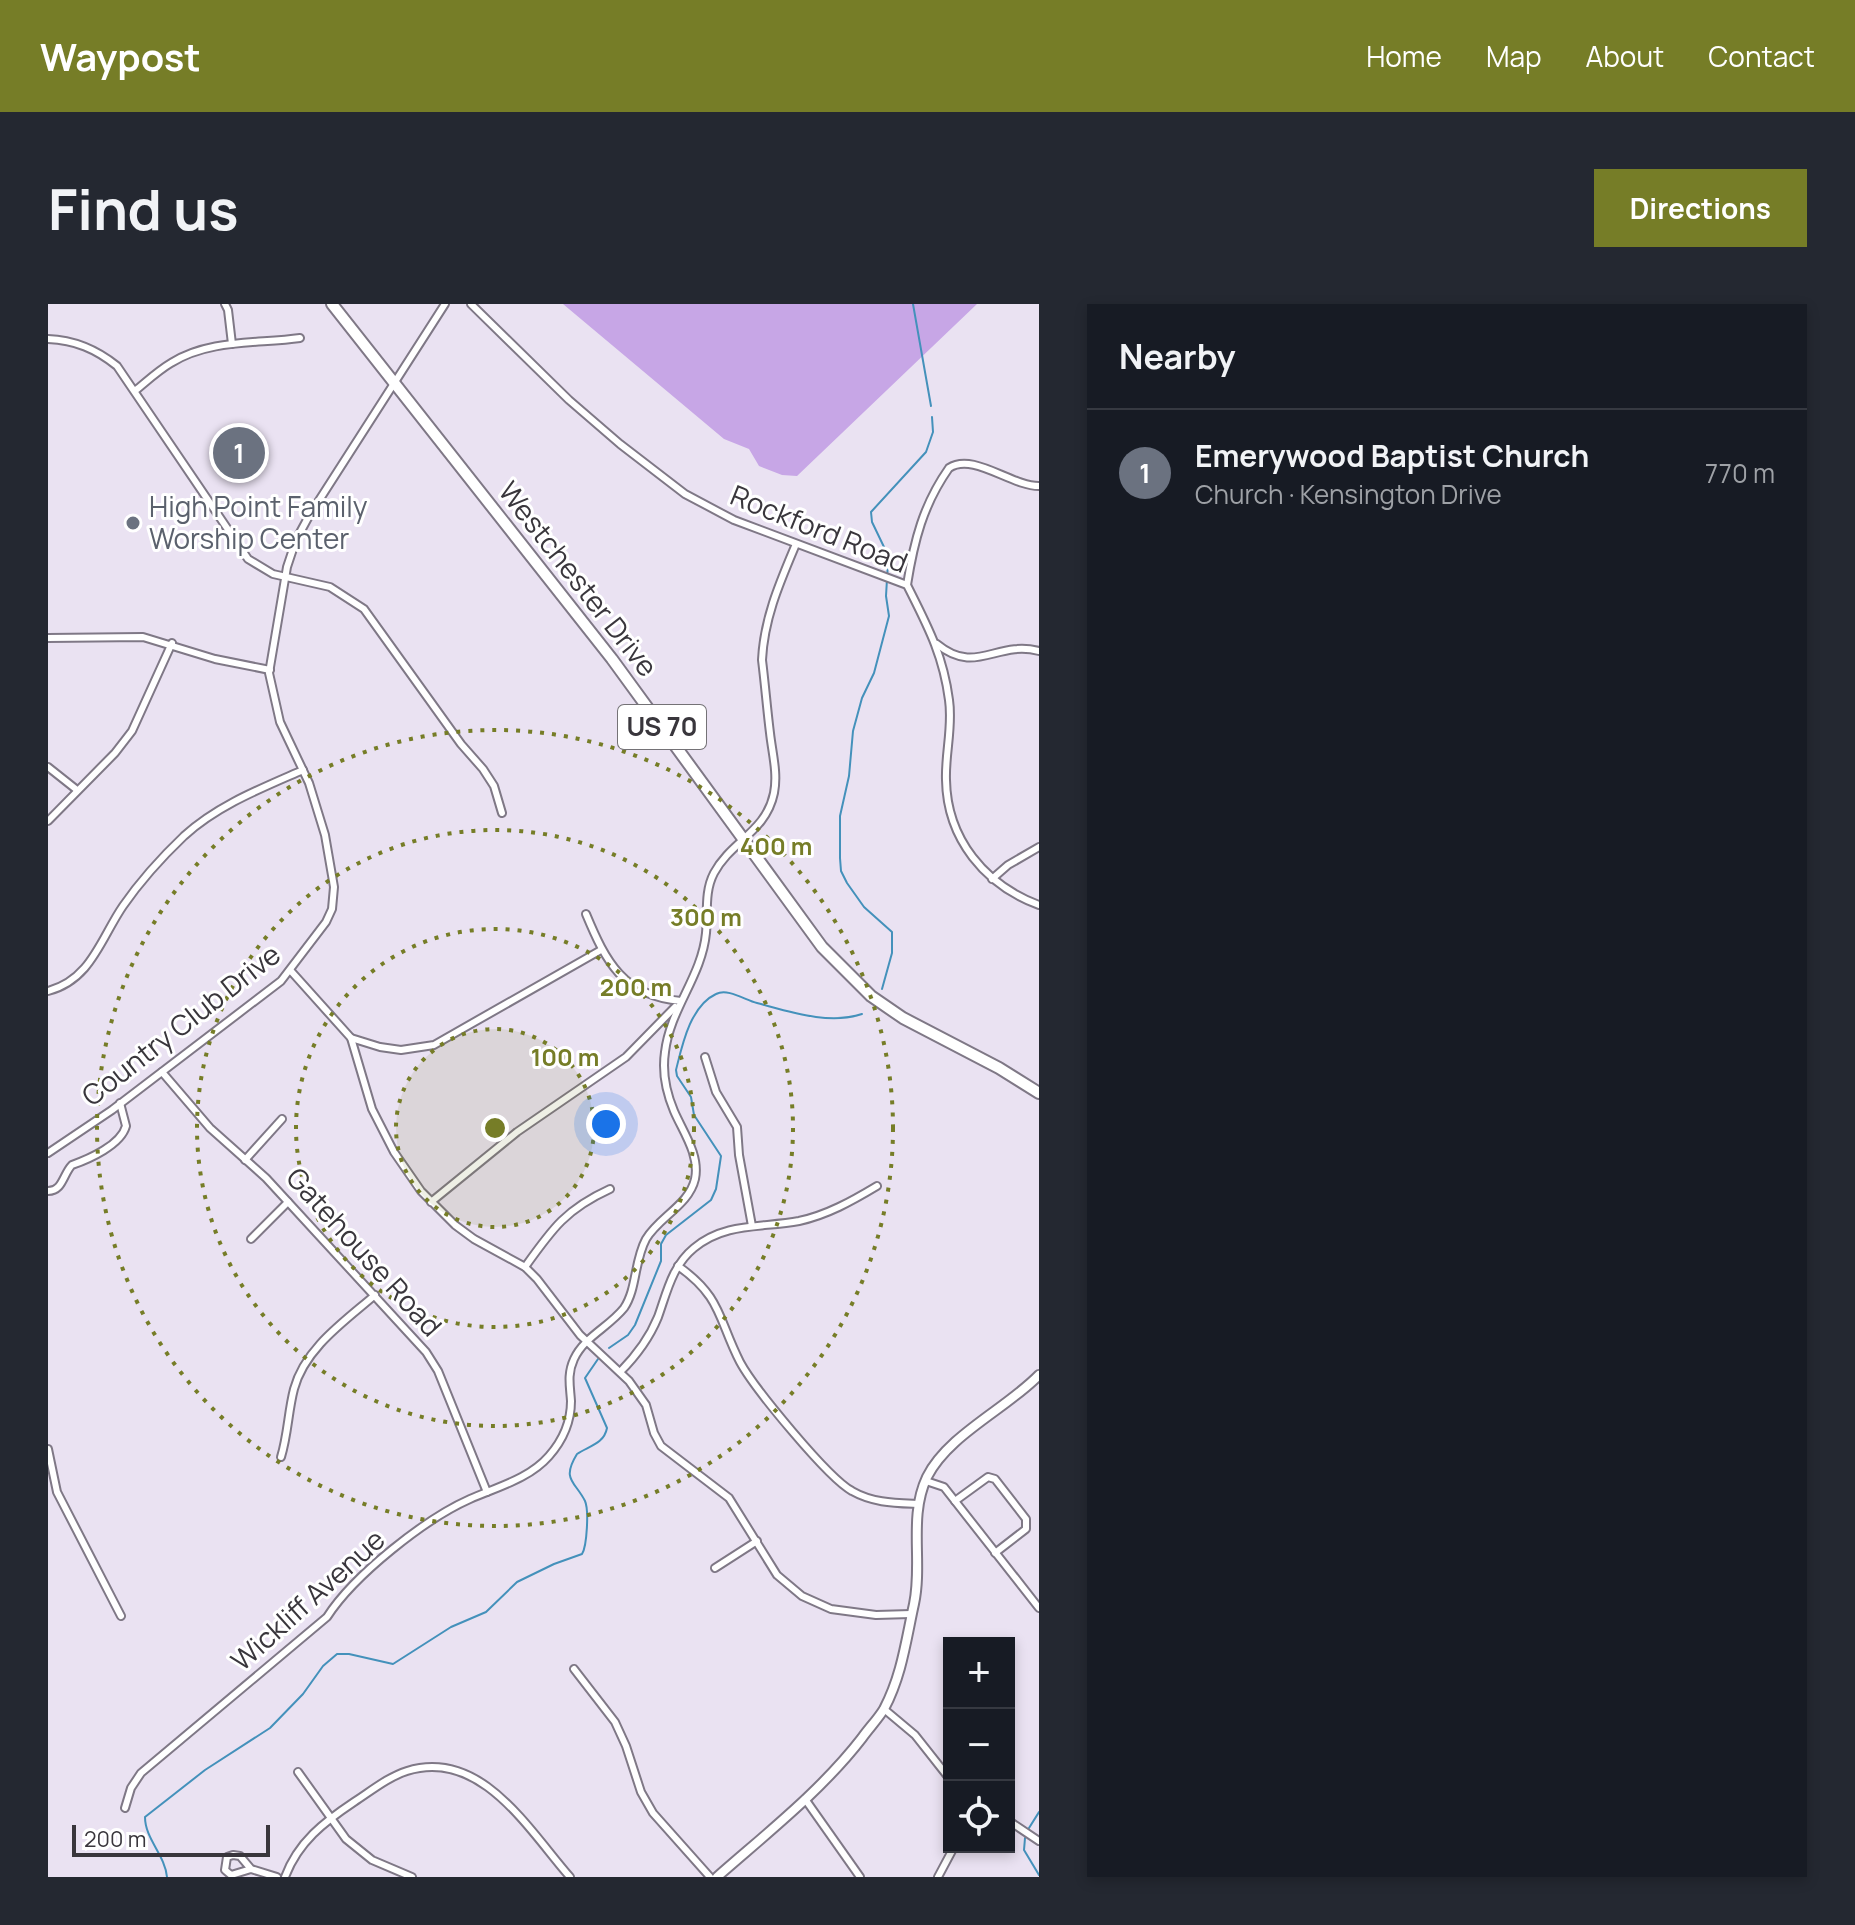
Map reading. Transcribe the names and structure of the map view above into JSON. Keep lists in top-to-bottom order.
{
  "streets": {
    "main road": ["Westchester Drive", "US 70"],
    "street": [
      "Rockford Road",
      "Country Club Drive",
      "Gatehouse Road",
      "Wickliff Avenue"
    ]
  },
  "crossings": [
    ["Rockford Road", "Wickliff Avenue"],
    ["Westchester Drive", "Country Club Drive"],
    ["Westchester Drive", "Wickliff Avenue"],
    ["Country Club Drive", "Gatehouse Road"],
    ["Gatehouse Road", "Wickliff Avenue"]
  ],
  "places": ["High Point Family Worship Center"],
  "scale_bar": "200 m",
  "page": {
    "header": "Waypost",
    "nav": [
      "Home",
      "Map",
      "About",
      "Contact"
    ],
    "buttons": "Directions",
    "title": "Find us",
    "heading": "Nearby",
    "list": [
      {
        "mark": "1",
        "name": "Emerywood Baptist Church",
        "note": "Church · Kensington Drive",
        "value": "770 m"
      }
    ],
    "pins": "1",
    "map_buttons": ["+", "−"],
    "scale": "200 m"
  },
  "rings": [
    "400 m",
    "300 m",
    "200 m",
    "100 m"
  ]
}
